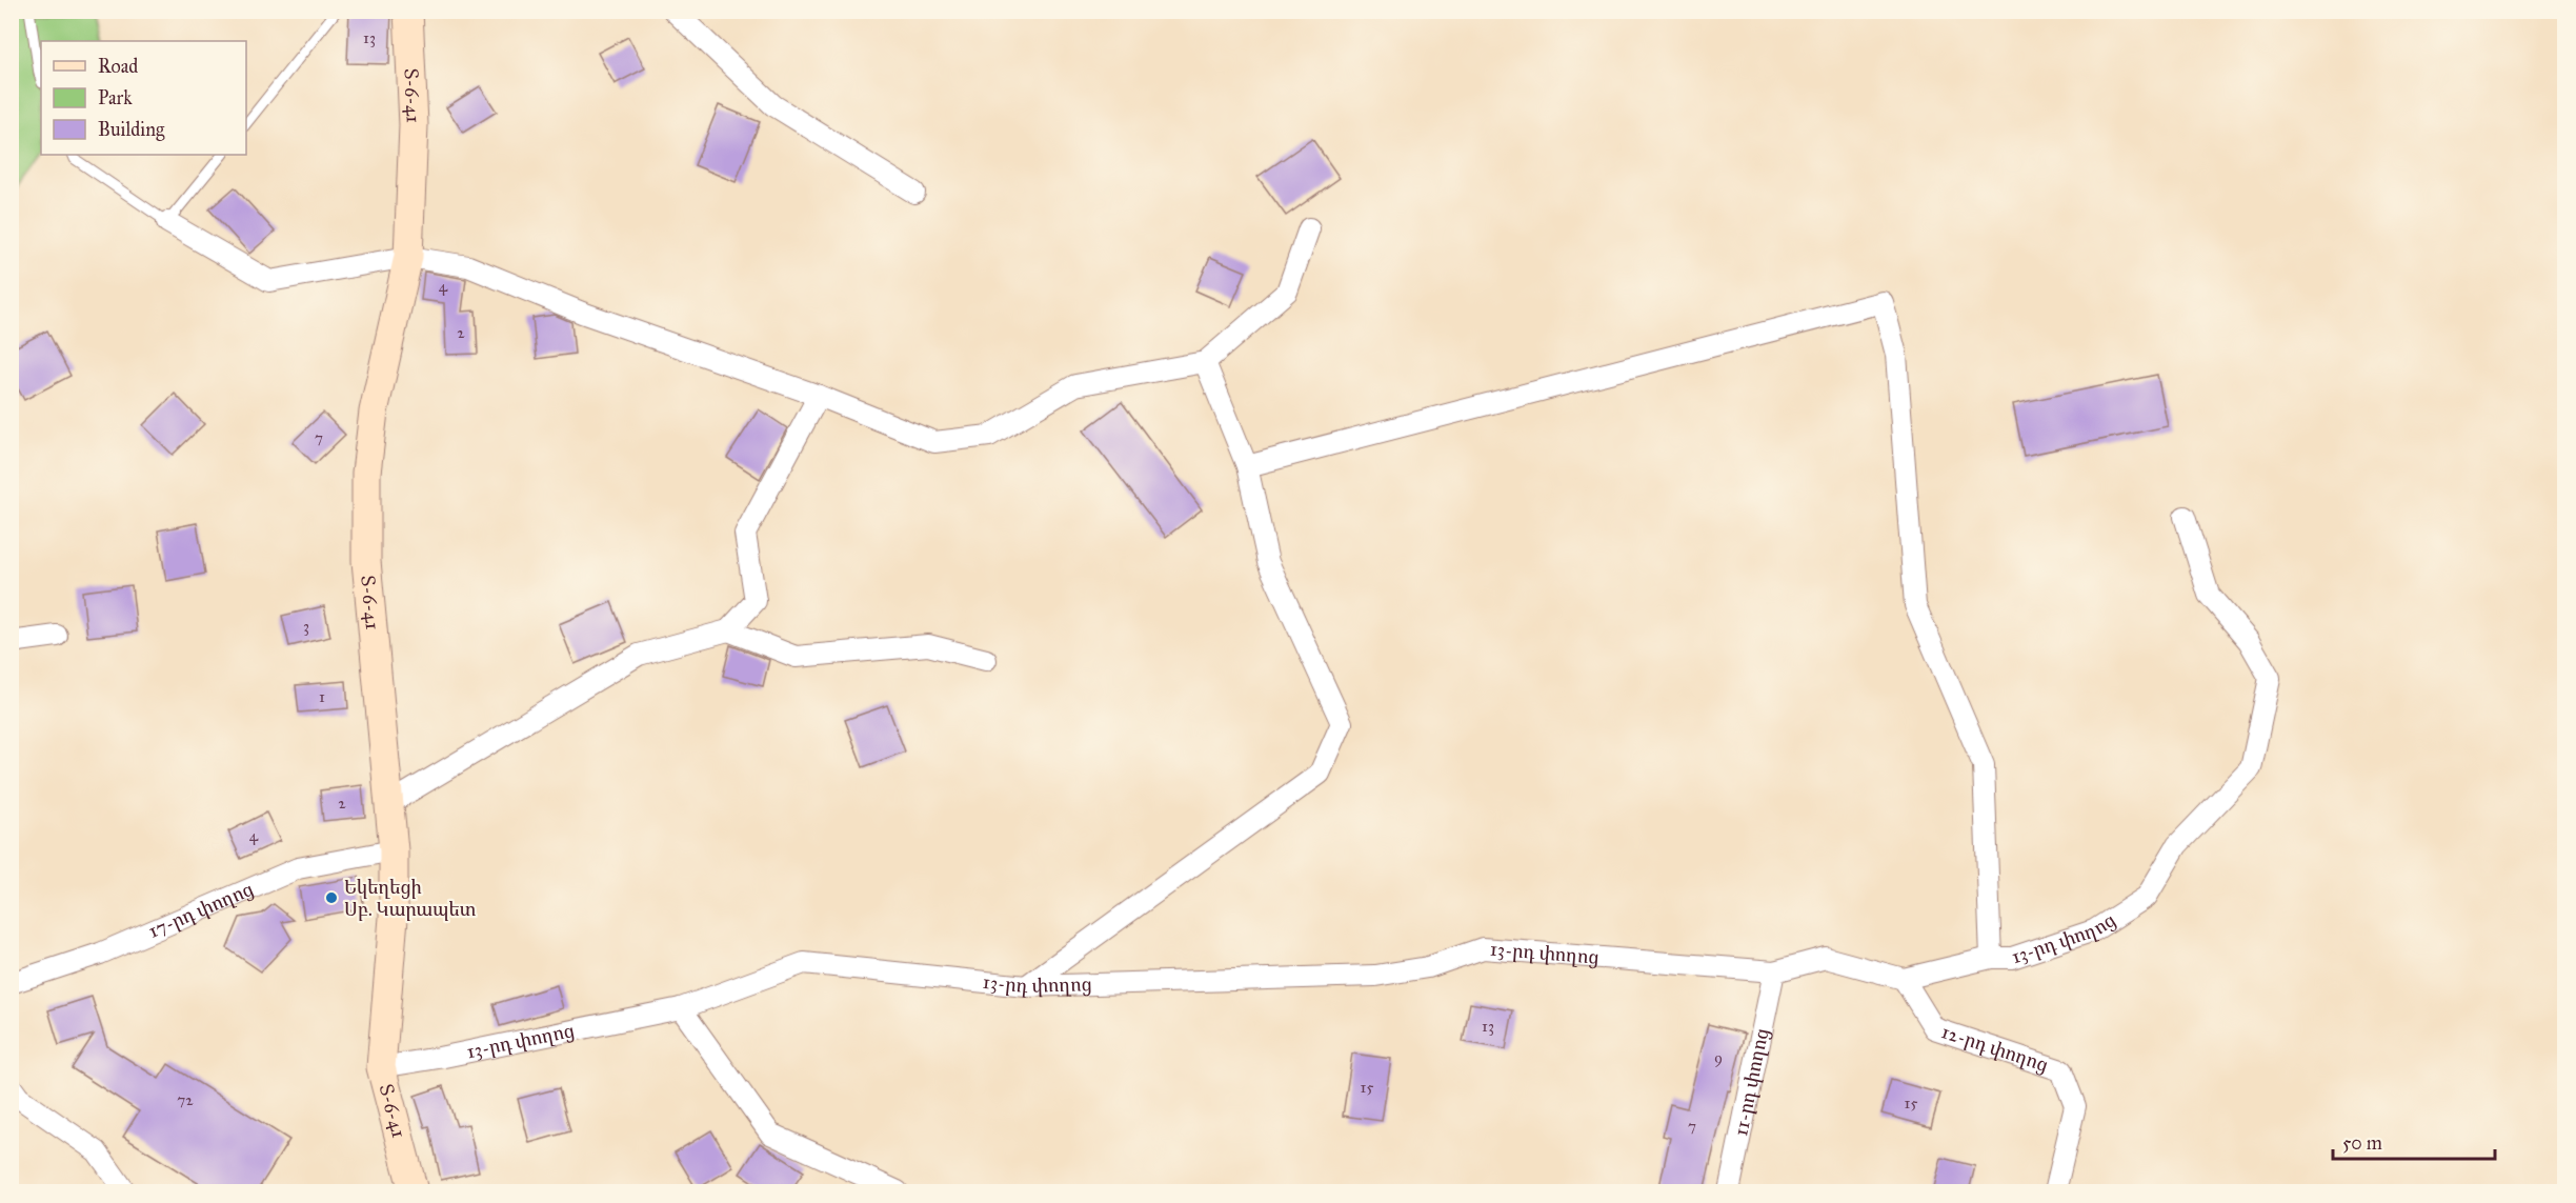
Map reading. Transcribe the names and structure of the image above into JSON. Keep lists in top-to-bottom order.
{
  "streets": {
    "main road": ["Տ-6-41"],
    "street": [
      "17-րդ փողոց",
      "13-րդ փողոց",
      "12-րդ փողոց",
      "11-րդ փողոց"
    ]
  },
  "crossings": [
    ["Տ-6-41", "17-րդ փողոց"],
    ["Տ-6-41", "13-րդ փողոց"],
    ["13-րդ փողոց", "12-րդ փողոց"],
    ["13-րդ փողոց", "11-րդ փողոց"]
  ],
  "places": ["Եկեղեցի Սբ. Կարապետ"],
  "house_numbers": [
    "13",
    "4",
    "2",
    "7",
    "3",
    "1",
    "2",
    "4",
    "13",
    "9",
    "15",
    "72",
    "15",
    "7"
  ],
  "legend": ["Road", "Park", "Building"],
  "scale_bar": "50 m"
}
